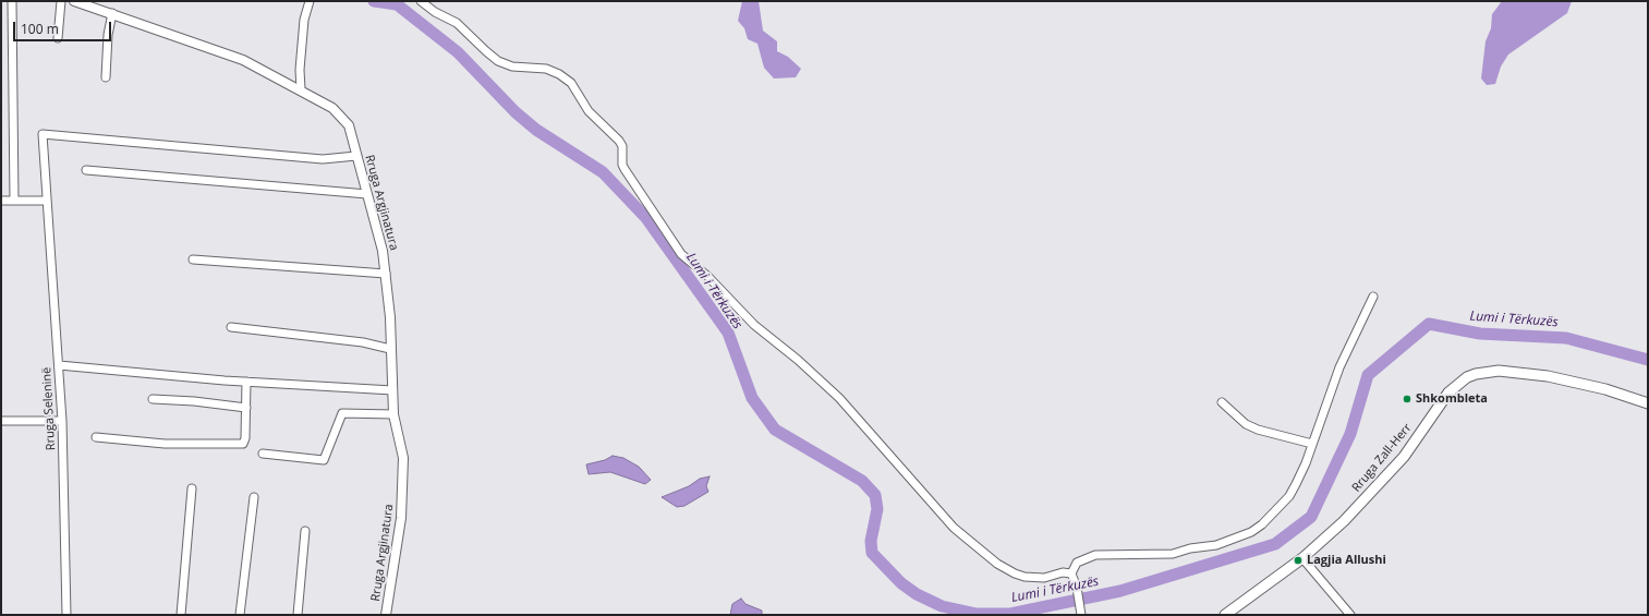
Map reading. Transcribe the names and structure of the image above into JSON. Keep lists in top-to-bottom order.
{
  "streets": {
    "main road": ["Rruga Zall-Herr"],
    "street": ["Rruga Argjinatura", "Rruga Seleninë"]
  },
  "crossings": [
    ["Rruga Argjinatura", "Rruga Seleninë"]
  ],
  "water": ["Lumi i Tërkuzës"],
  "places": ["Shkombleta", "Lagjia Allushi"],
  "scale_bar": "100 m"
}
